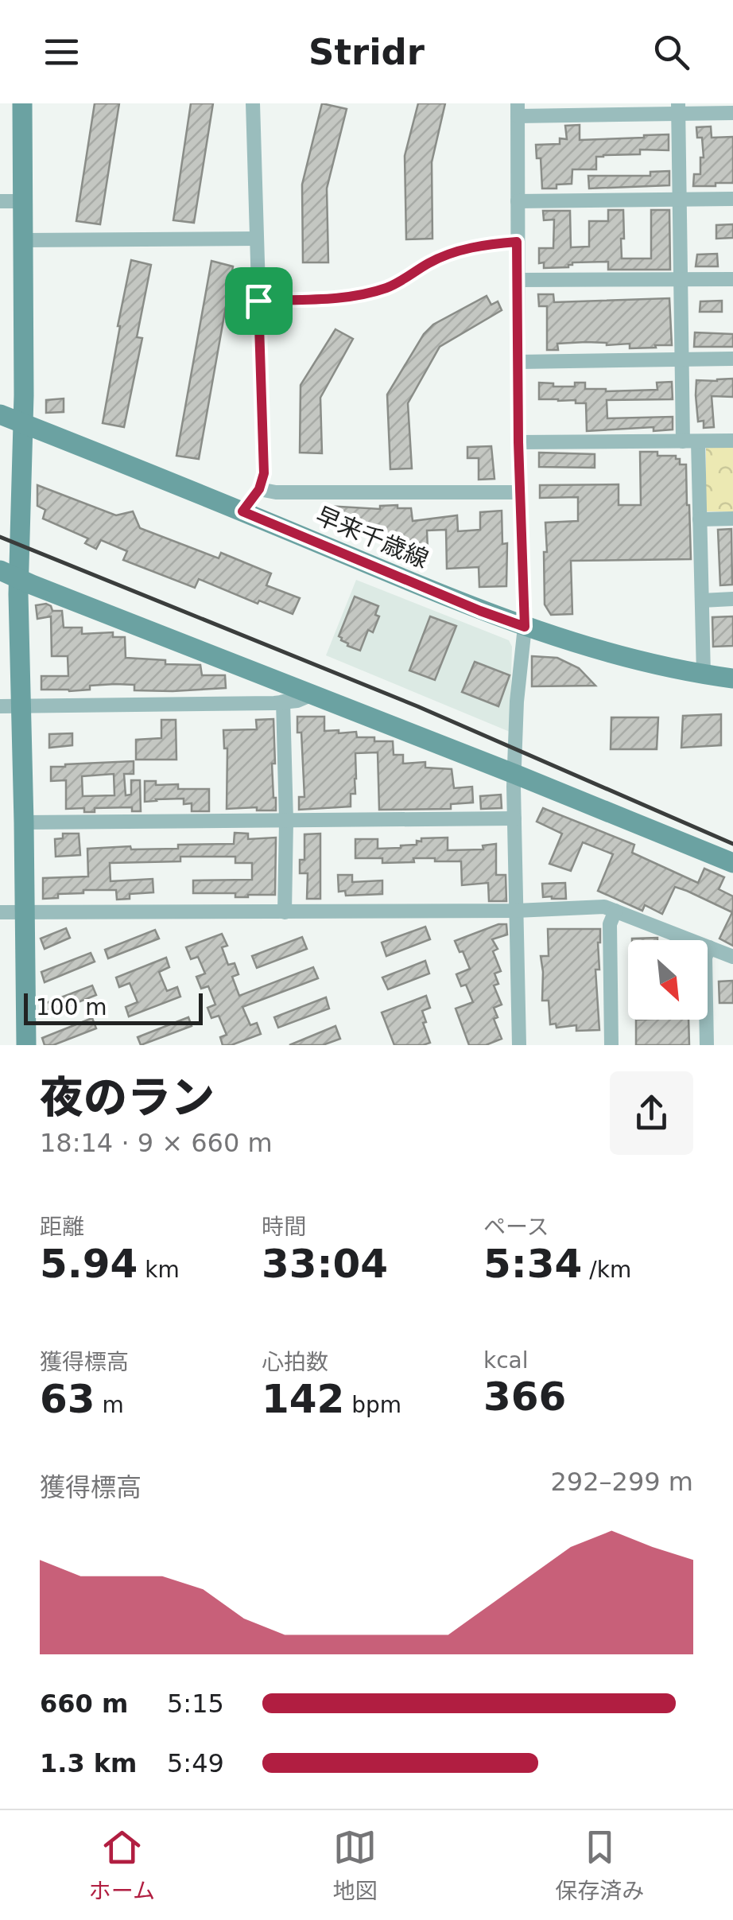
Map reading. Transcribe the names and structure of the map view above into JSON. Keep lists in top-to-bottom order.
{
  "streets": {
    "street": ["早来千歳線"]
  },
  "scale_bar": "100 m",
  "north": "bottom right",
  "page": {
    "header": "Stridr",
    "scale": "100 m",
    "heading": ["夜のラン", "18:14 · 9 × 660 m"],
    "stats": [
      ["距離", "5.94 km"],
      ["時間", "33:04"],
      ["ペース", "5:34 /km"],
      ["獲得標高", "63 m"],
      ["心拍数", "142 bpm"],
      ["kcal", "366"]
    ],
    "chart": ["獲得標高", "292–299 m"],
    "list": [
      {
        "name": "660 m",
        "note": "5:15"
      },
      {
        "name": "1.3 km",
        "note": "5:49"
      }
    ],
    "tabs": ["ホーム", "地図", "保存済み"]
  }
}
